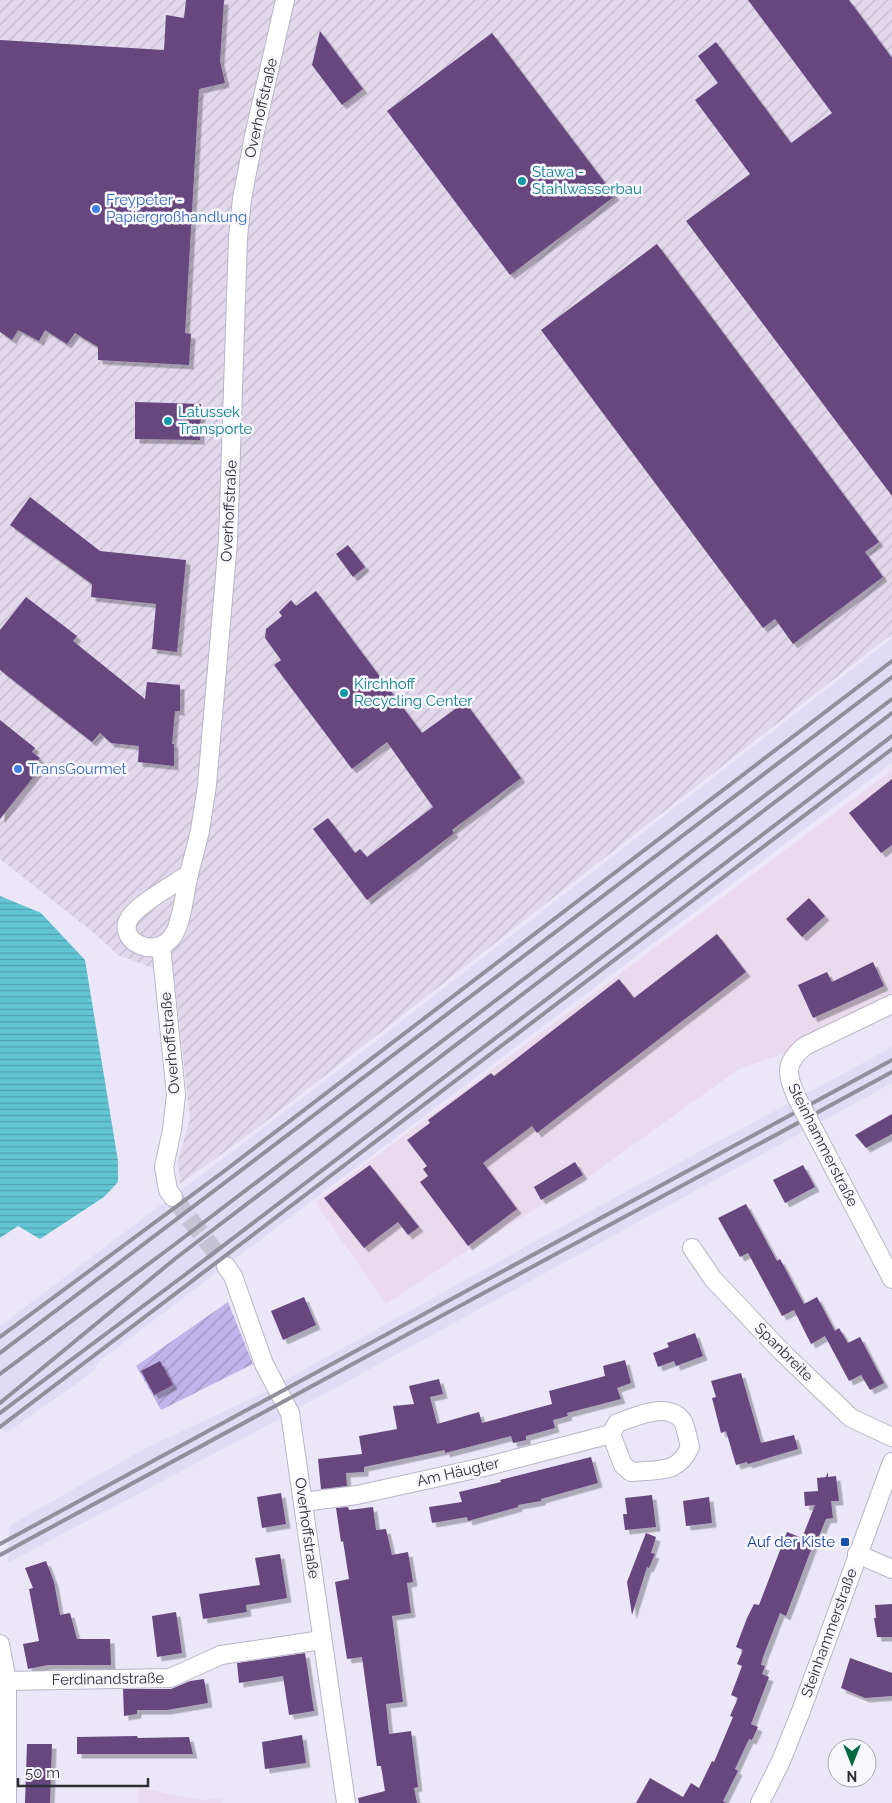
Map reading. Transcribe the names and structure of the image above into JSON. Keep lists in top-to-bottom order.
{
  "streets": {
    "street": [
      "Overhoffstraße",
      "Steinhammerstraße",
      "Spanbreite",
      "Am Häugter",
      "Ferdinandstraße"
    ]
  },
  "crossings": [
    ["Overhoffstraße", "Am Häugter"],
    ["Overhoffstraße", "Ferdinandstraße"]
  ],
  "places": {
    "other": [
      "Stawa - Stahlwasserbau",
      "Freypeter - Papiergroßhandlung",
      "Latussek Transporte",
      "Kirchhoff Recycling Center",
      "TransGourmet"
    ],
    "transit": ["Auf der Kiste"]
  },
  "scale_bar": "50 m",
  "north": "bottom"
}
